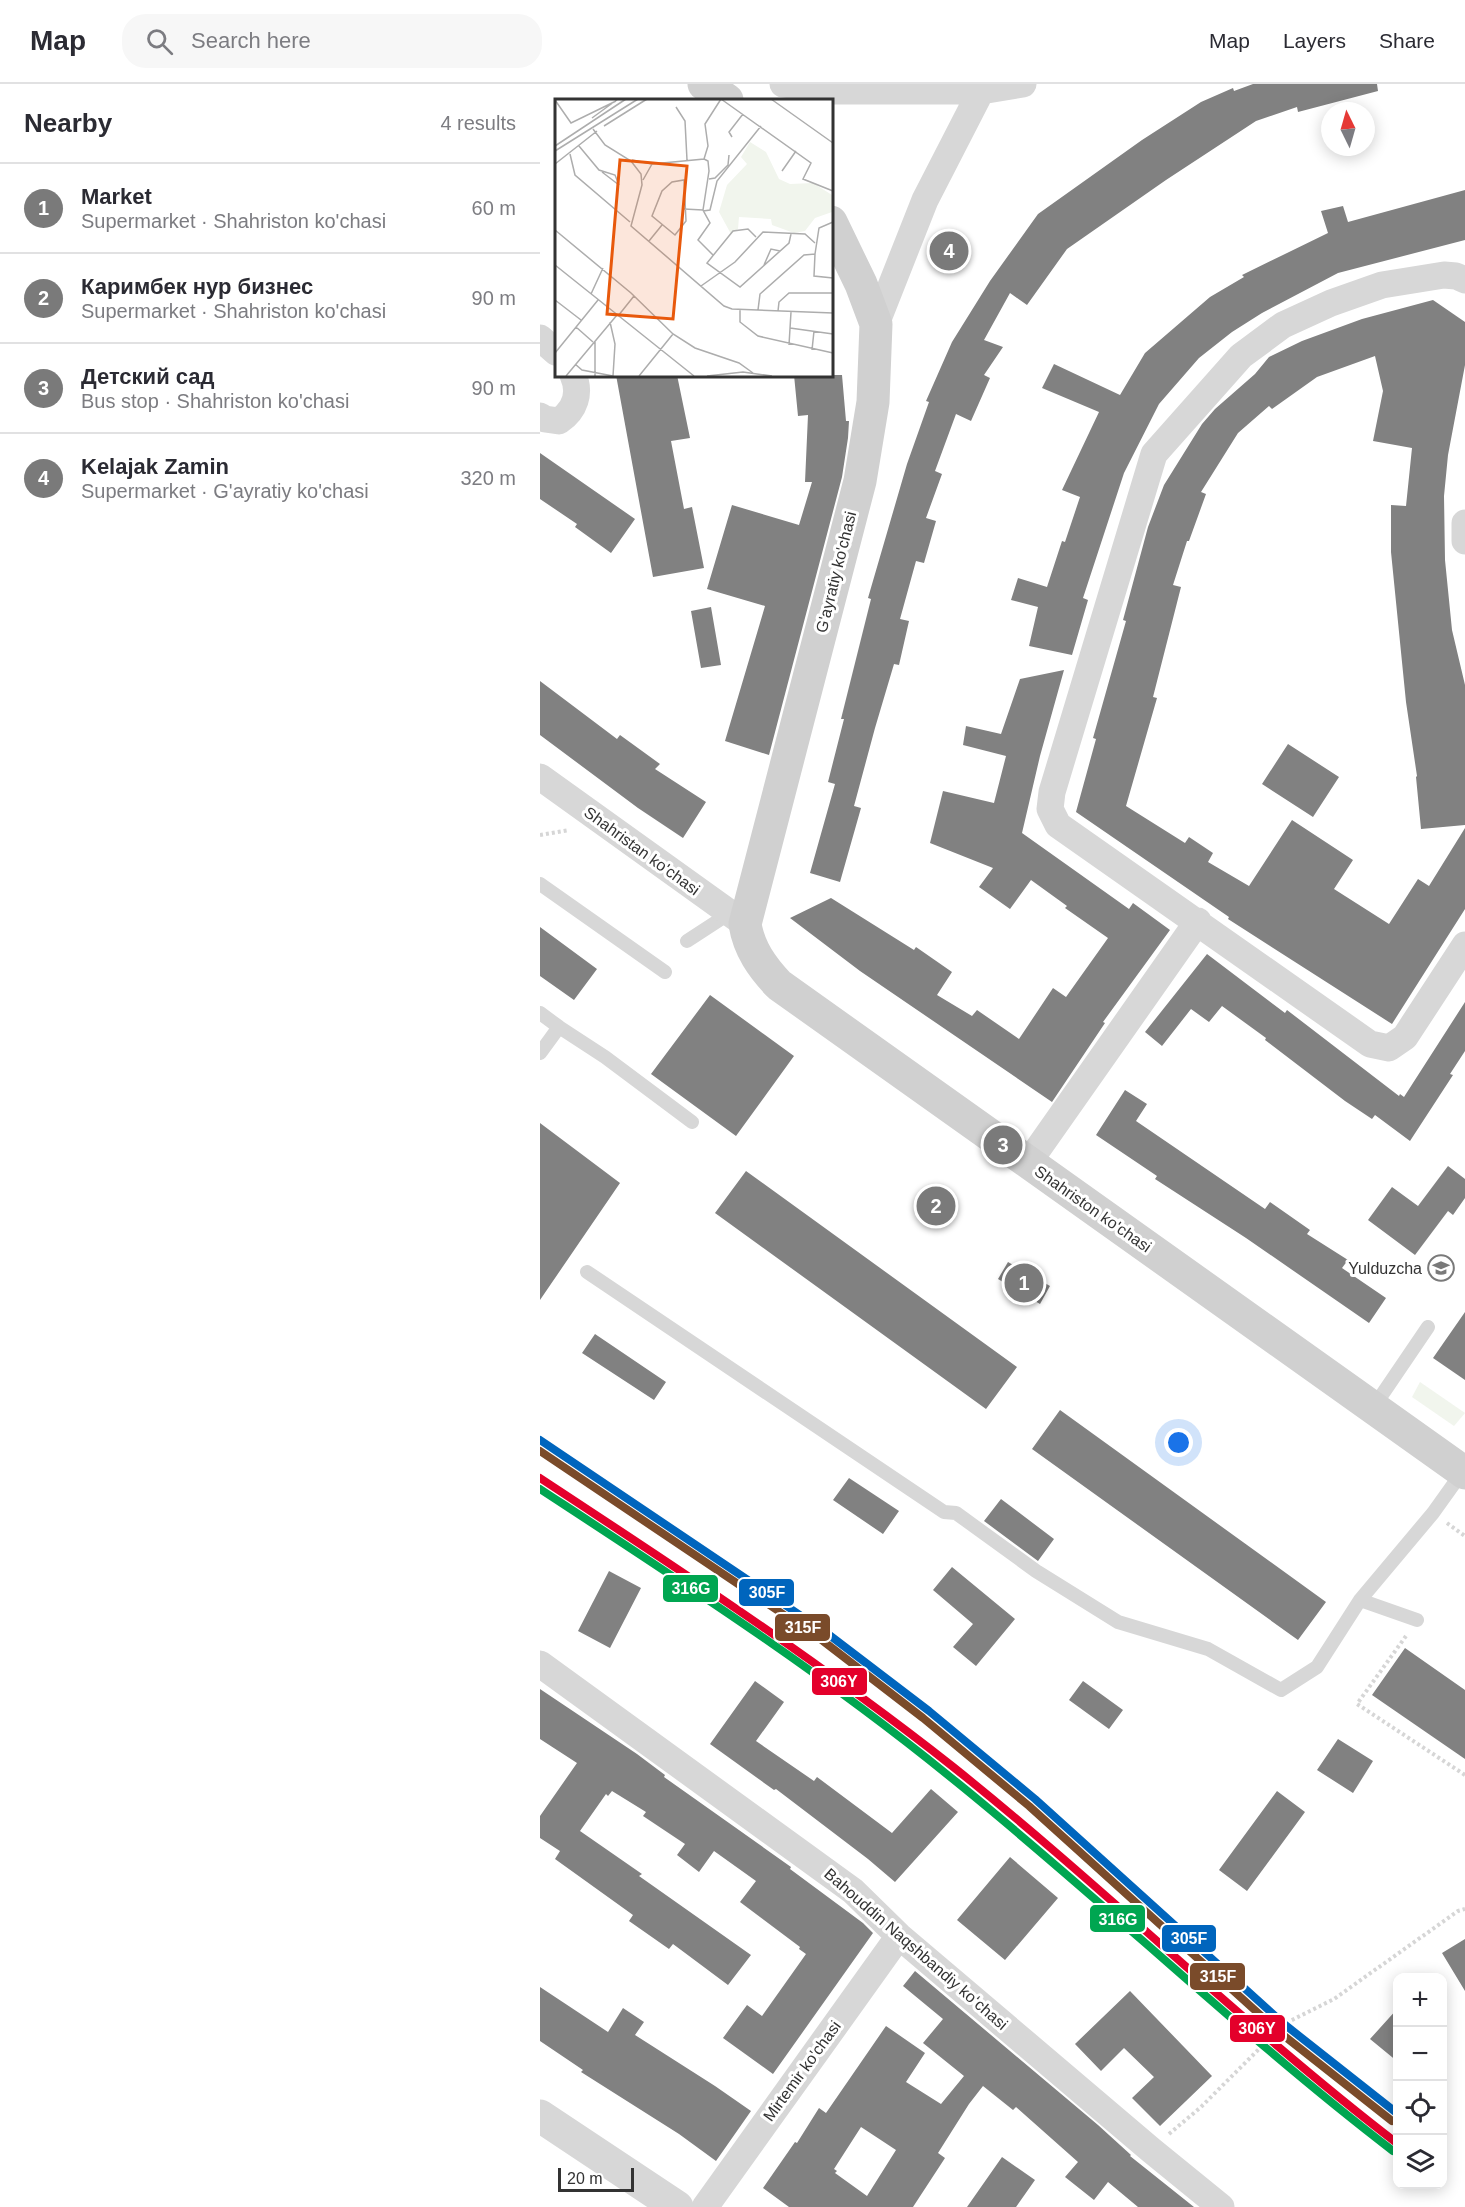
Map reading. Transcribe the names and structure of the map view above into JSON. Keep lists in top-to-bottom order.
{
  "streets": {
    "main road": ["G'ayratiy ko'chasi", "Shahriston ko'chasi"],
    "street": ["Shahristan ko'chasi", "Bahouddin Naqshbandiy koʻchasi", "Mirtemir ko'chasi"]
  },
  "crossings": [
    ["G'ayratiy ko'chasi", "Shahristan ko'chasi"],
    ["G'ayratiy ko'chasi", "Shahriston ko'chasi"],
    ["Shahristan ko'chasi", "Shahriston ko'chasi"],
    ["Bahouddin Naqshbandiy koʻchasi", "Mirtemir ko'chasi"]
  ],
  "places": {
    "school or university": ["Yulduzcha"]
  },
  "lines": [
    "transit line 305F",
    "transit line 315F",
    "transit line 306Y",
    "transit line 316G"
  ],
  "scale_bar": "20 m",
  "north": "top",
  "page": {
    "header": "Map",
    "search": "Search here",
    "nav": ["Map", "Layers", "Share"],
    "heading": ["Nearby", "4 results"],
    "list": [
      {
        "mark": "1",
        "name": "Market",
        "note": "Supermarket · Shahriston ko'chasi",
        "value": "60 m"
      },
      {
        "mark": "2",
        "name": "Каримбек нур бизнес",
        "note": "Supermarket · Shahriston ko'chasi",
        "value": "90 m"
      },
      {
        "mark": "3",
        "name": "Детский сад",
        "note": "Bus stop · Shahriston ko'chasi",
        "value": "90 m"
      },
      {
        "mark": "4",
        "name": "Kelajak Zamin",
        "note": "Supermarket · G'ayratiy ko'chasi",
        "value": "320 m"
      }
    ],
    "pins": [
      "4",
      "3",
      "2",
      "1"
    ],
    "map_buttons": ["+", "−"],
    "scale": "20 m"
  }
}
